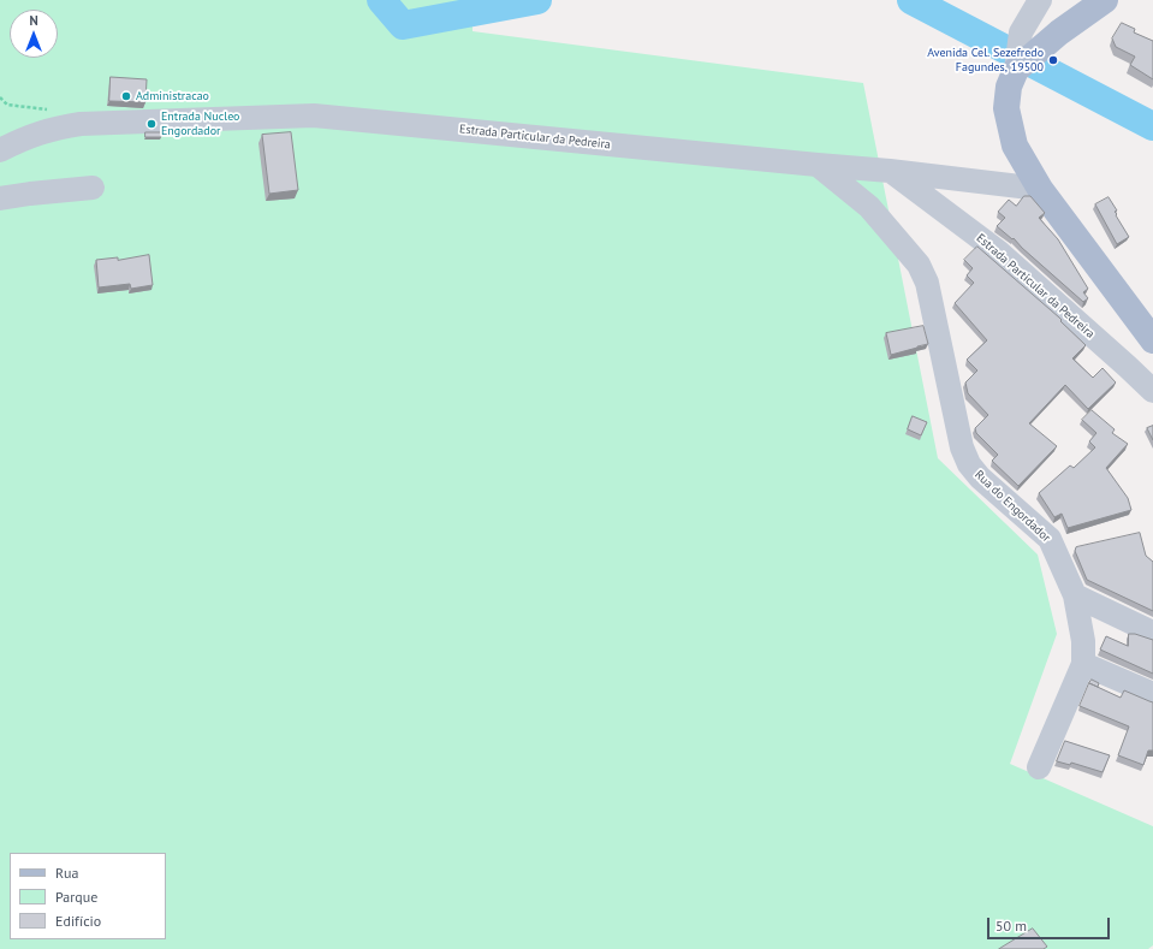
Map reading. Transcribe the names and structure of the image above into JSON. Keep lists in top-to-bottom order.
{
  "streets": {
    "street": ["Estrada Particular da Pedreira", "Rua do Engordador"]
  },
  "crossings": [
    ["Estrada Particular da Pedreira", "Rua do Engordador"]
  ],
  "places": ["Avenida Cel. Sezefredo Fagundes, 19500", "Administracao", "Entrada Nucleo Engordador"],
  "legend": ["Rua", "Parque", "Edifício"],
  "scale_bar": "50 m",
  "north": "top"
}
